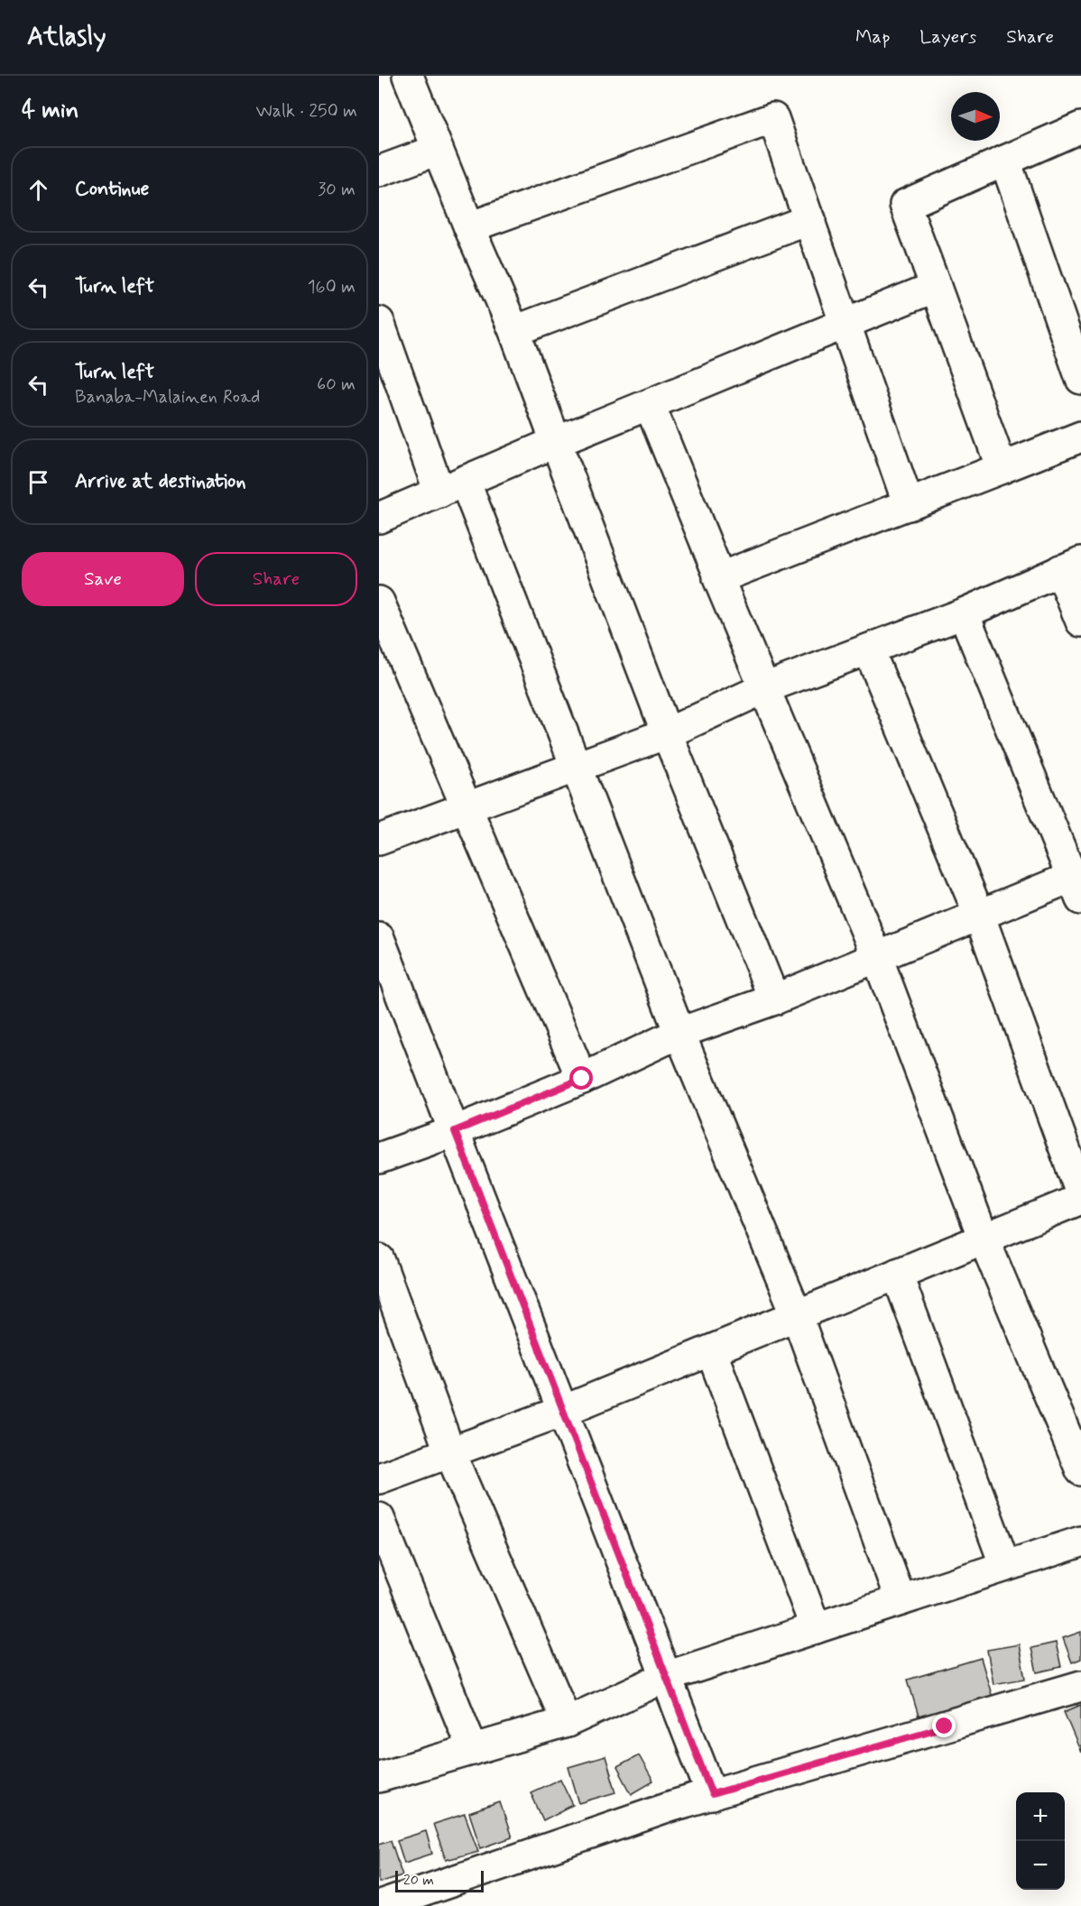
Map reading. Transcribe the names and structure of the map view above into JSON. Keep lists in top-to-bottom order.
{
  "scale_bar": "20 m",
  "north": "right",
  "page": {
    "header": "Atlasly",
    "nav": ["Map", "Layers", "Share"],
    "heading": ["4 min", "Walk · 250 m"],
    "list": [
      ["Continue", "30 m"],
      ["Turn left", "160 m"],
      ["Turn left", "Banaba-Malainen Road", "60 m"],
      "Arrive at destination"
    ],
    "buttons": ["Save", "Share"],
    "map_buttons": ["+", "−"],
    "scale": "20 m"
  }
}
